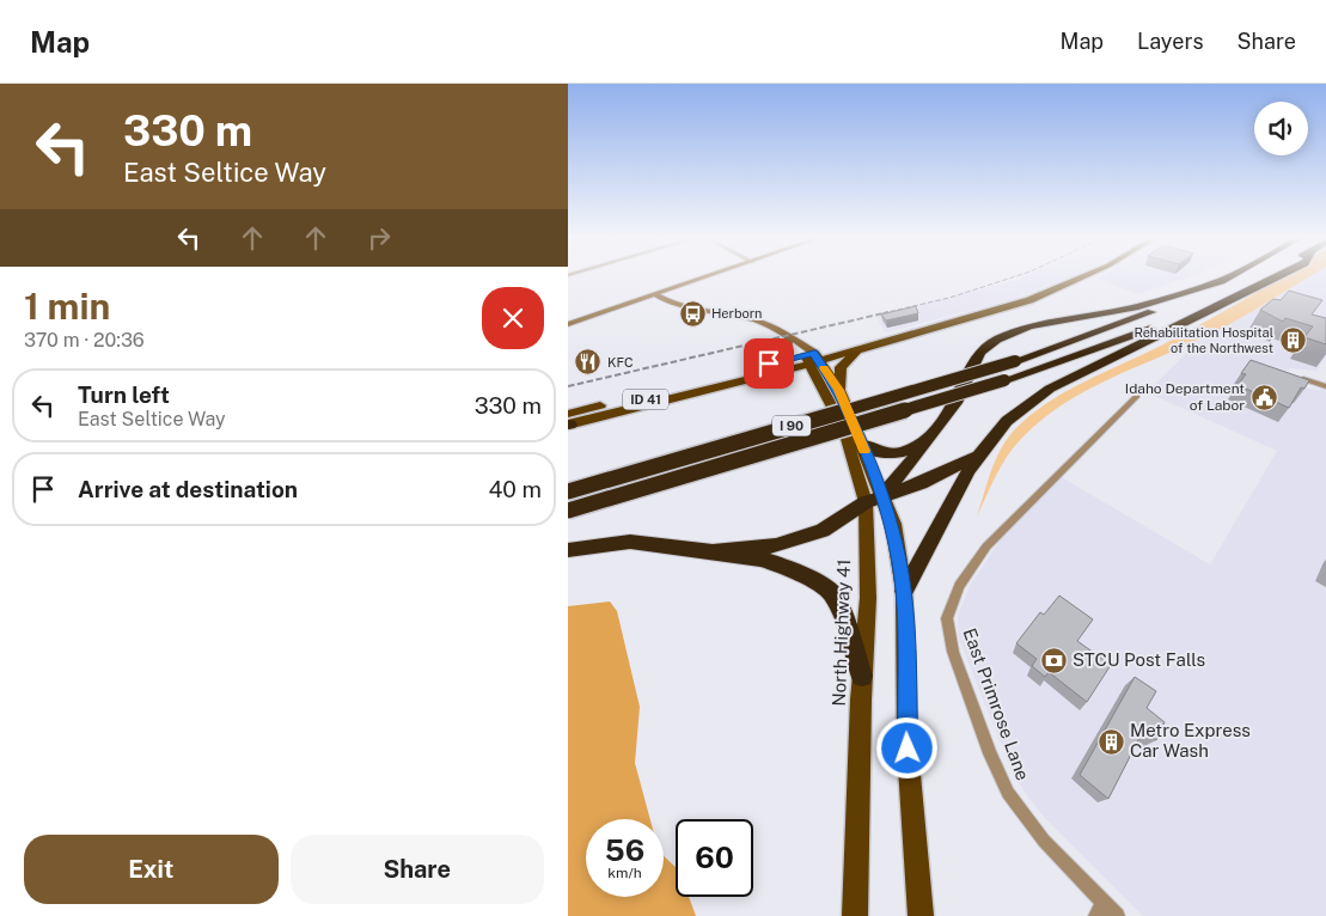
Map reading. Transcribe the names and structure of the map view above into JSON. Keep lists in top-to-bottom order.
{
  "streets": {
    "highway": ["I 90"],
    "main road": ["ID 41", "North Highway 41"],
    "street": ["East Primrose Lane"]
  },
  "places": {
    "bus stop": ["Herborn"],
    "building": ["Rehabilitation Hospital of the Northwest", "Metro Express Car Wash"],
    "restaurant": ["KFC"],
    "public building": ["Idaho Department of Labor"],
    "bank": ["STCU Post Falls"]
  },
  "page": {
    "header": "Map",
    "nav": ["Map", "Layers", "Share"],
    "turn": ["330 m", "East Seltice Way"],
    "heading": ["1 min", "370 m · 20:36"],
    "list": [
      {
        "name": "Turn left",
        "note": "East Seltice Way",
        "value": "330 m"
      },
      {
        "name": "Arrive at destination",
        "value": "40 m"
      }
    ],
    "speed": "56 km/h",
    "limit": "60",
    "buttons": ["Exit", "Share"]
  }
}
